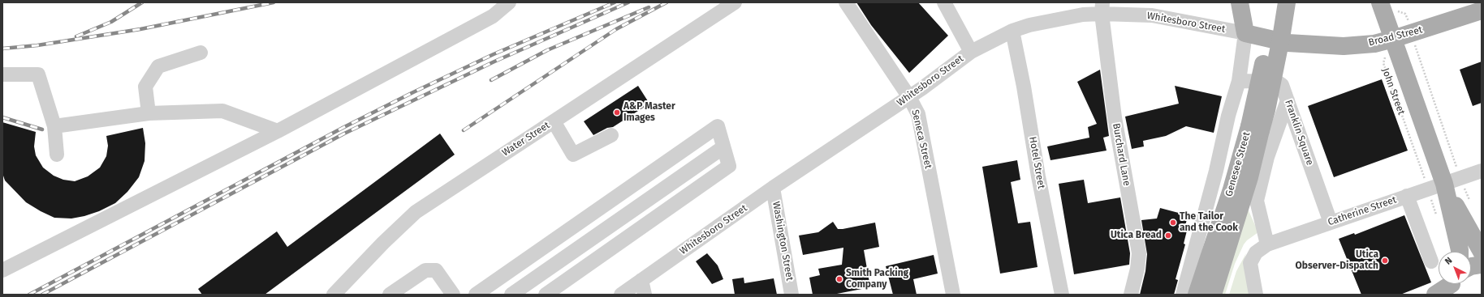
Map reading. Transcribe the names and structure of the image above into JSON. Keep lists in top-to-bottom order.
{
  "streets": {
    "main road": [
      "Whitesboro Street",
      "Broad Street",
      "John Street",
      "Genesee Street"
    ],
    "street": [
      "Franklin Square",
      "Water Street",
      "Seneca Street",
      "Burchard Lane",
      "Hotel Street",
      "Catherine Street",
      "Washington Street"
    ]
  },
  "crossings": [
    ["Whitesboro Street", "Broad Street"],
    ["Whitesboro Street", "Seneca Street"],
    ["Whitesboro Street", "Burchard Lane"],
    ["Whitesboro Street", "Hotel Street"],
    ["Whitesboro Street", "Genesee Street"],
    ["Whitesboro Street", "Washington Street"],
    ["Broad Street", "John Street"],
    ["Broad Street", "Genesee Street"],
    ["John Street", "Catherine Street"],
    ["Franklin Square", "Catherine Street"]
  ],
  "places": [
    "A&P Master Images",
    "The Tailor and the Cook",
    "Utica Bread",
    "Utica Observer-Dispatch",
    "Smith Packing Company"
  ],
  "north": "top left"
}
